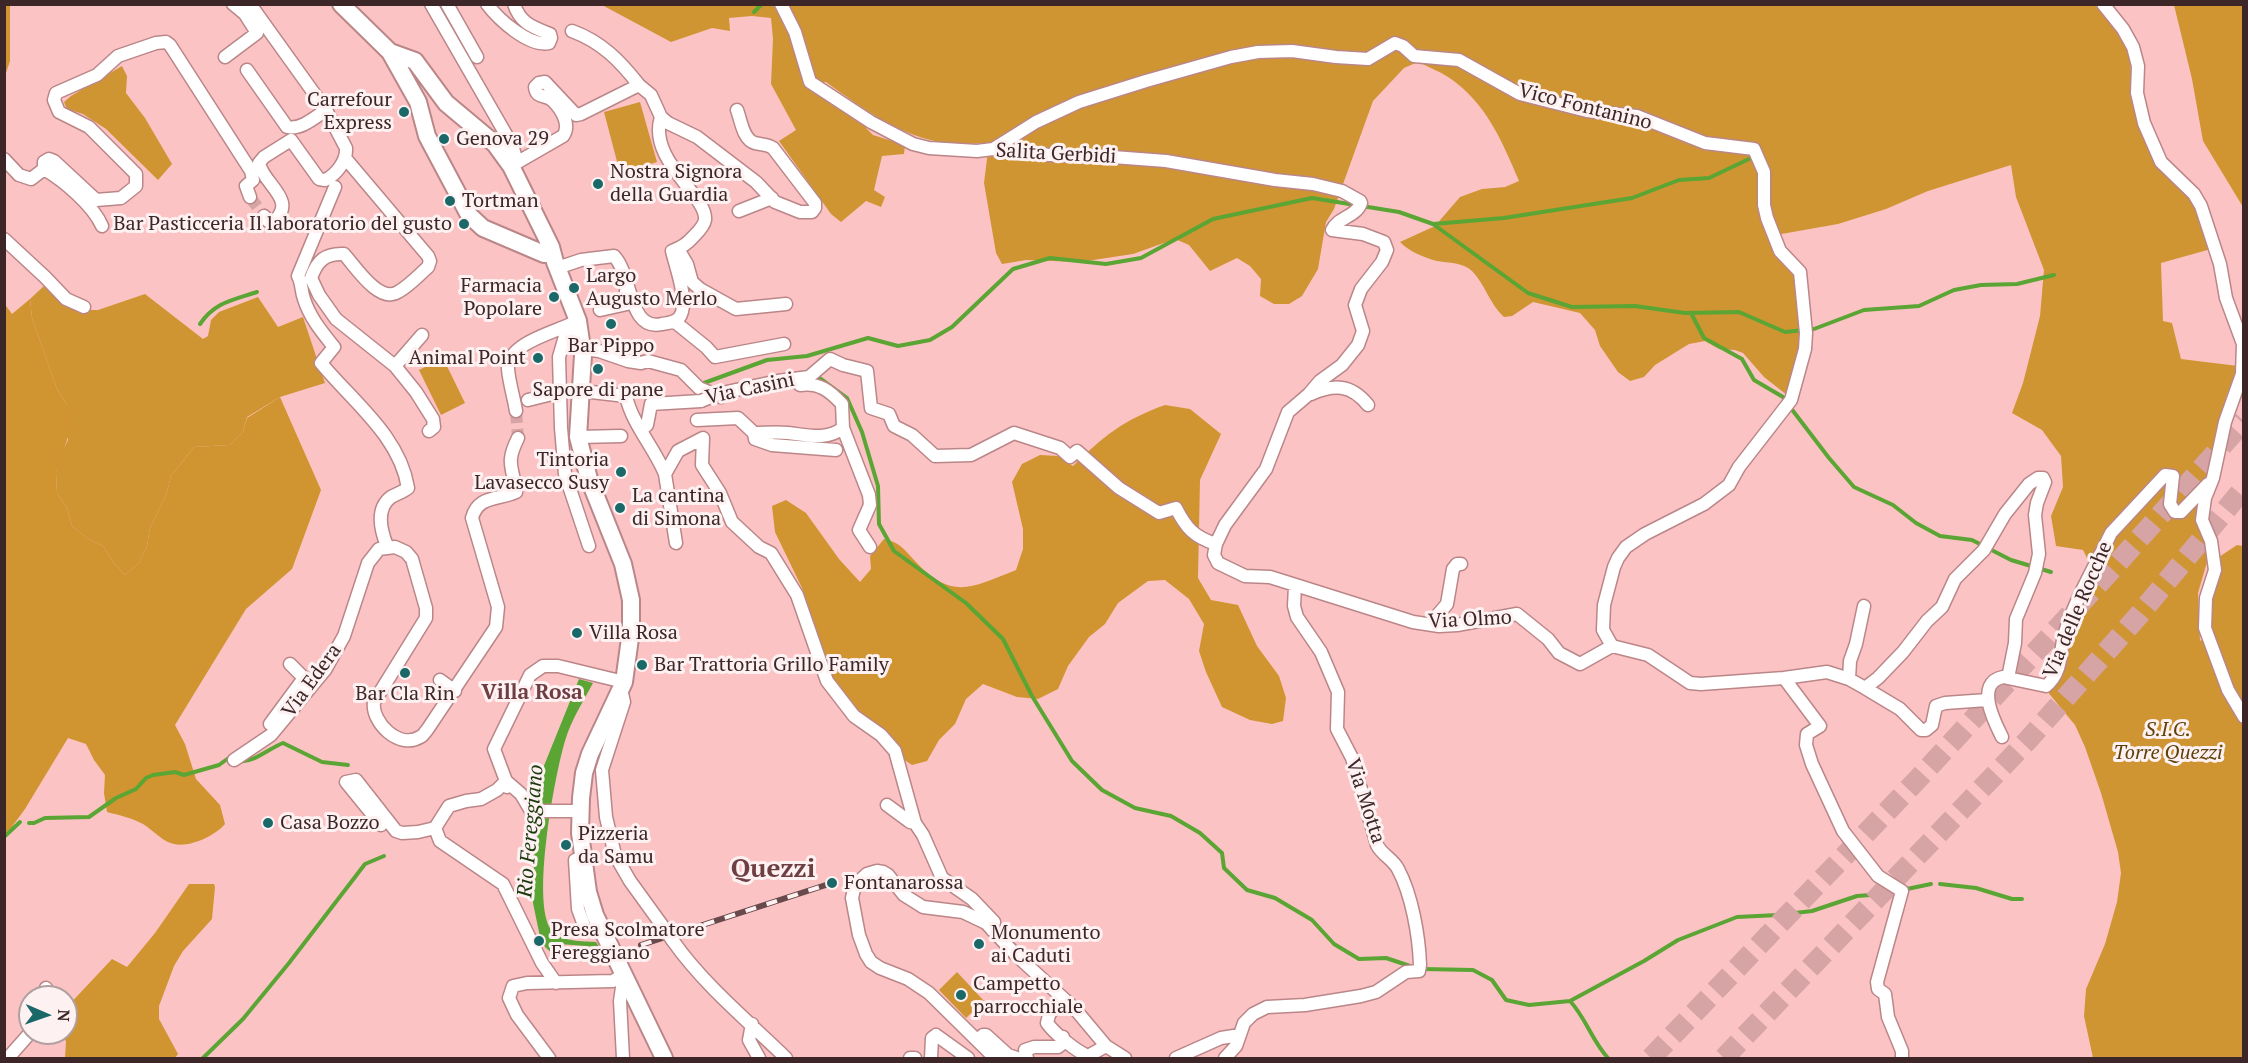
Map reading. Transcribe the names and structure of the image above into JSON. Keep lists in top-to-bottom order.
{
  "streets": {
    "street": [
      "Vico Fontanino",
      "Salita Gerbidi",
      "Via Casini",
      "Via delle Rocche",
      "Via Olmo",
      "Via Edera",
      "Via Motta"
    ]
  },
  "crossings": [
    ["Vico Fontanino", "Salita Gerbidi"],
    ["Vico Fontanino", "Via Olmo"],
    ["Via Casini", "Via Olmo"],
    ["Via Olmo", "Via Motta"]
  ],
  "districts": ["Villa Rosa", "Quezzi"],
  "water": ["Rio Fereggiano"],
  "parks": ["S.I.C. Torre Quezzi"],
  "places": [
    "Carrefour Express",
    "Genova 29",
    "Nostra Signora della Guardia",
    "Tortman",
    "Bar Pasticceria Il laboratorio del gusto",
    "Largo Augusto Merlo",
    "Farmacia Popolare",
    "Bar Pippo",
    "Animal Point",
    "Sapore di pane",
    "Tintoria Lavasecco Susy",
    "La cantina di Simona",
    "Villa Rosa",
    "Bar Trattoria Grillo Family",
    "Bar Cla Rin",
    "Casa Bozzo",
    "Pizzeria da Samu",
    "Fontanarossa",
    "Presa Scolmatore Fereggiano",
    "Monumento ai Caduti",
    "Campetto parrocchiale"
  ],
  "north": "right"
}
